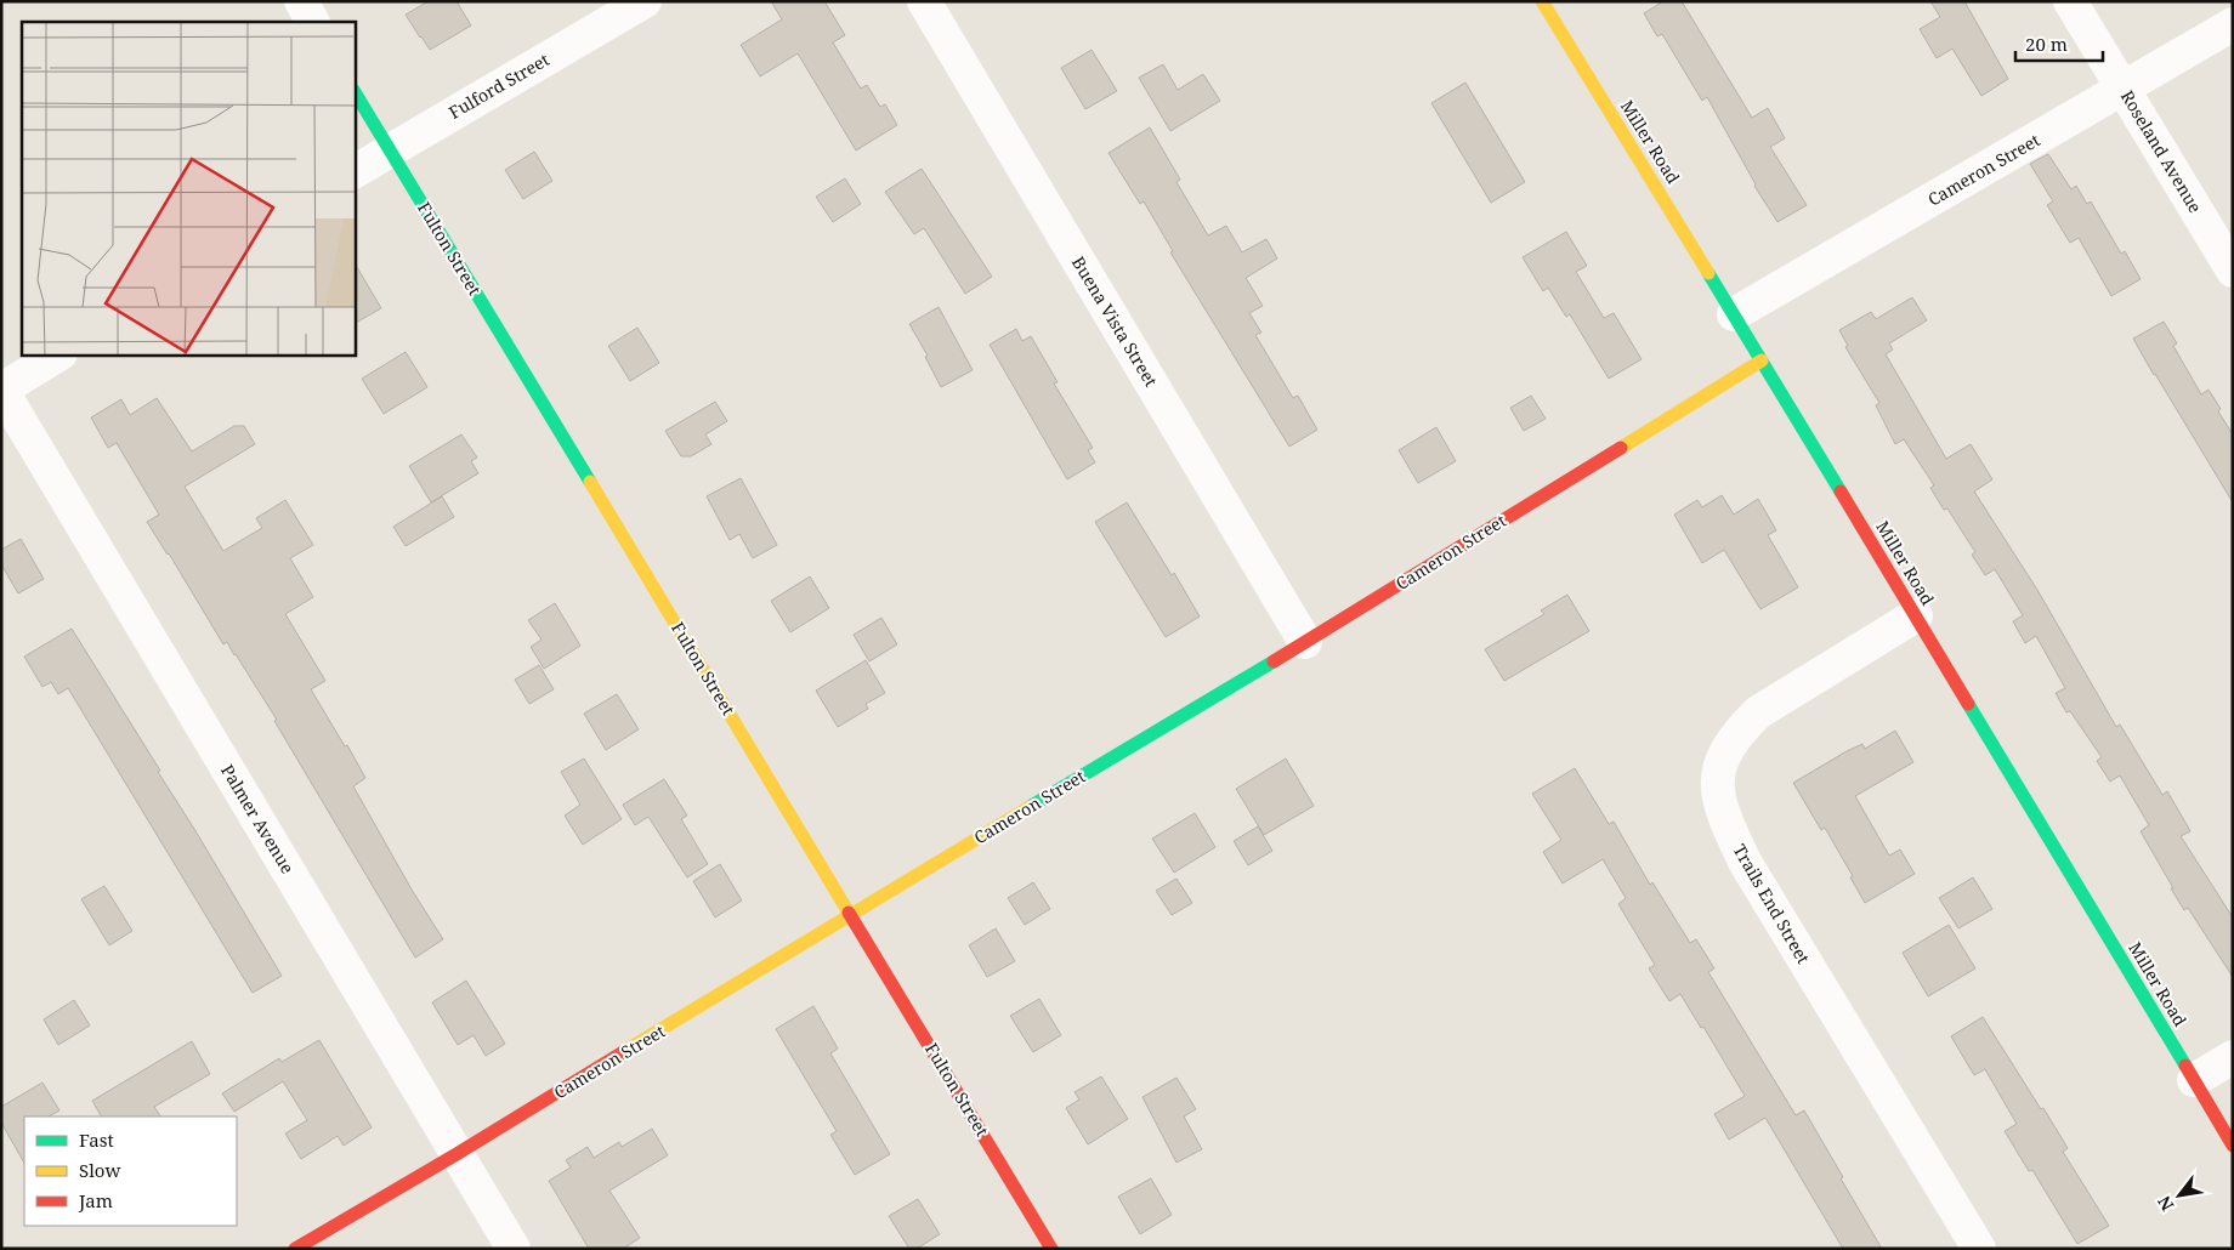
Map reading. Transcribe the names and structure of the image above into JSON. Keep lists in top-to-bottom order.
{
  "streets": {
    "street": [
      "Fulford Street",
      "Miller Road",
      "Roseland Avenue",
      "Cameron Street",
      "Fulton Street",
      "Buena Vista Street",
      "Palmer Avenue",
      "Trails End Street"
    ]
  },
  "crossings": [
    ["Fulford Street", "Fulton Street"],
    ["Miller Road", "Cameron Street"],
    ["Miller Road", "Trails End Street"],
    ["Roseland Avenue", "Cameron Street"],
    ["Cameron Street", "Fulton Street"],
    ["Cameron Street", "Buena Vista Street"],
    ["Cameron Street", "Palmer Avenue"]
  ],
  "legend": ["Fast", "Slow", "Jam"],
  "scale_bar": "20 m",
  "north": "bottom left"
}
